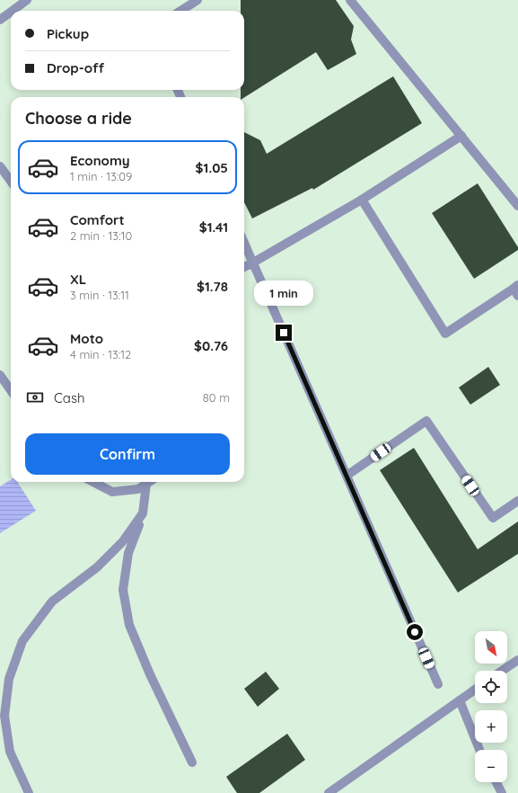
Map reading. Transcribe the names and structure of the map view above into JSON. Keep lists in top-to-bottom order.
{
  "north": "bottom right",
  "page": {
    "banner": ["Pickup", "Drop-off"],
    "heading": "Choose a ride",
    "list": [
      {
        "name": "Economy",
        "note": "1 min · 13:09",
        "value": "$1.05"
      },
      {
        "name": "Comfort",
        "note": "2 min · 13:10",
        "value": "$1.41"
      },
      {
        "name": "XL",
        "note": "3 min · 13:11",
        "value": "$1.78"
      },
      {
        "name": "Moto",
        "note": "4 min · 13:12",
        "value": "$0.76"
      }
    ],
    "bubble": "1 min",
    "pay": ["Cash", "80 m"],
    "buttons": "Confirm",
    "map_buttons": ["+", "−"]
  }
}
